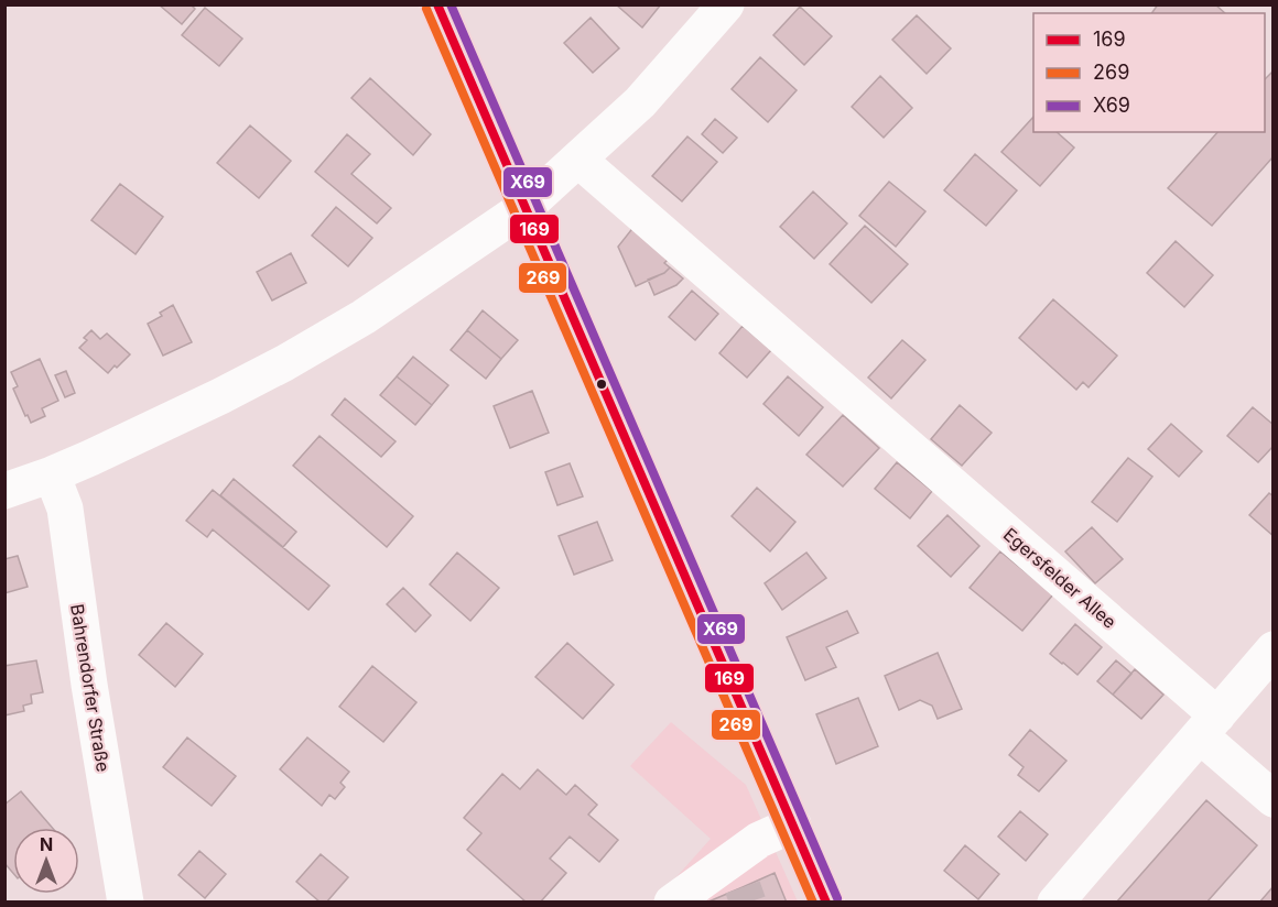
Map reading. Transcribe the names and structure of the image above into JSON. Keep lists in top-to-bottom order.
{
  "streets": {
    "street": ["Egersfelder Allee", "Bahrendorfer Straße"]
  },
  "lines": ["transit line 169", "transit line X69", "transit line 269"],
  "legend": ["169", "269", "X69"],
  "north": "top"
}
